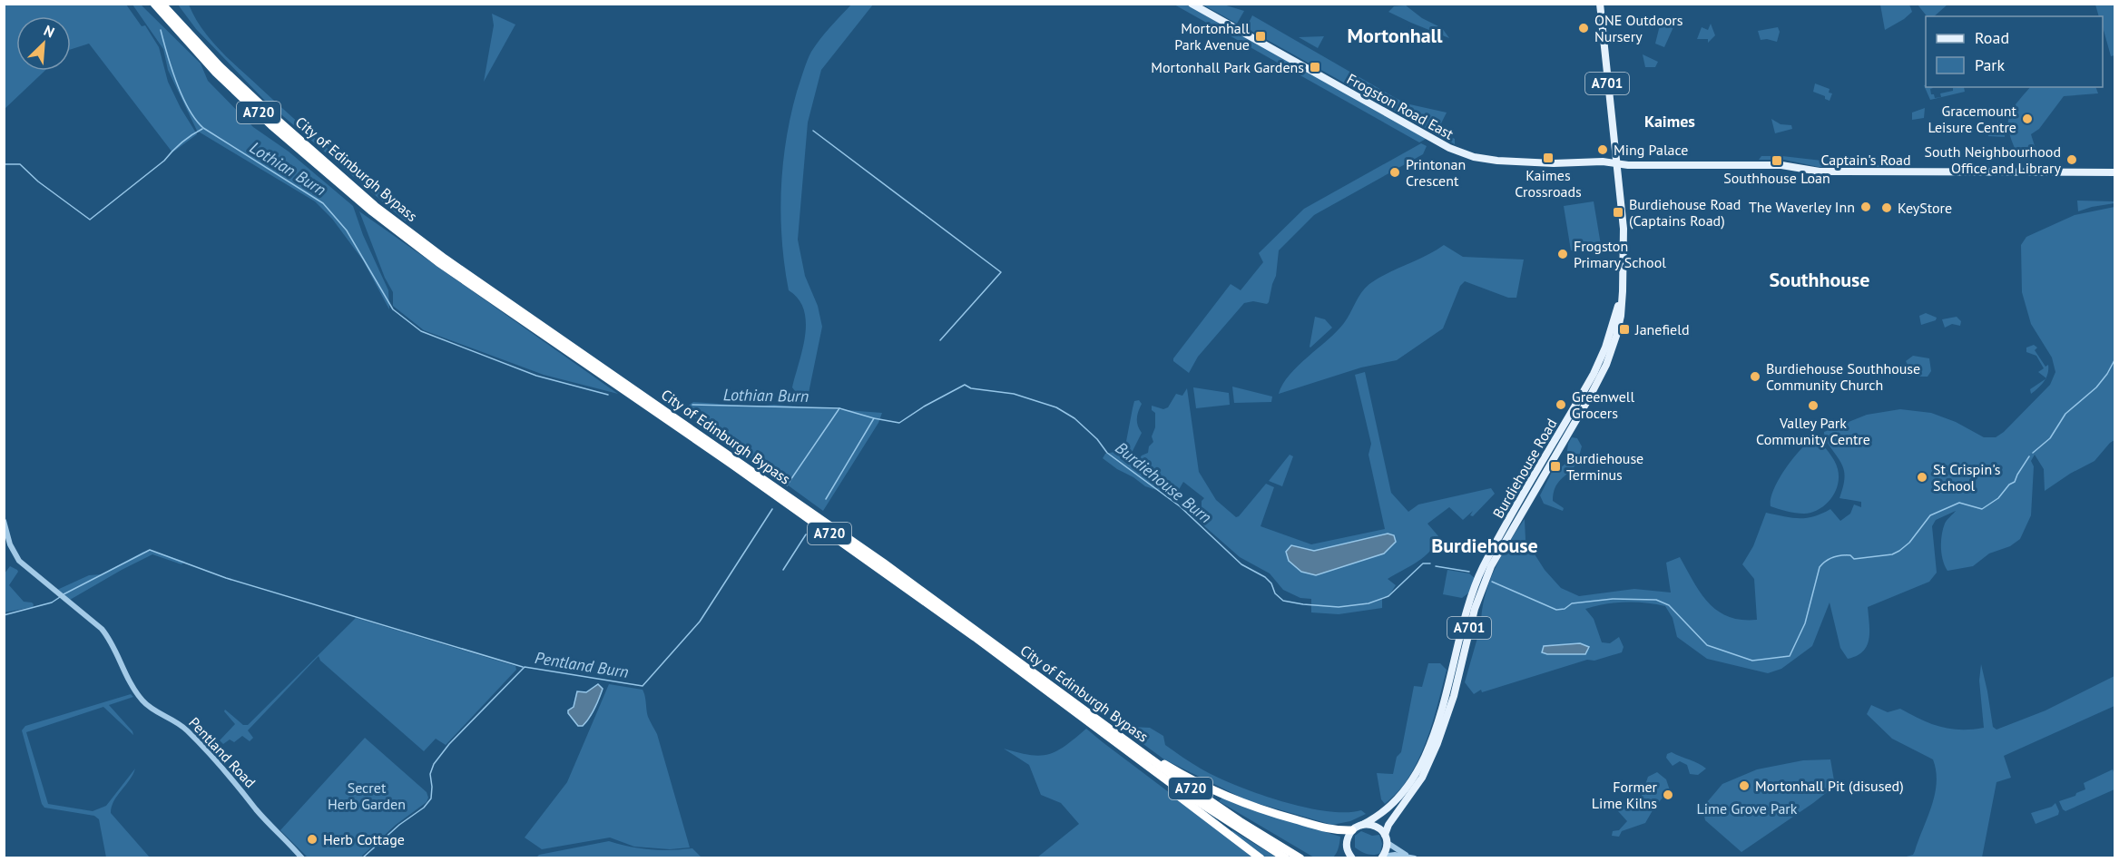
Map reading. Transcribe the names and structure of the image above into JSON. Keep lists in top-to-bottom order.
{
  "streets": {
    "highway": ["A720", "City of Edinburgh Bypass"],
    "main road": [
      "A701",
      "Frogston Road East",
      "Captain's Road",
      "Burdiehouse Road"
    ],
    "street": ["Pentland Road"]
  },
  "crossings": [
    ["A701", "Frogston Road East"],
    ["A701", "Captain's Road"],
    ["A701", "Burdiehouse Road"],
    ["Frogston Road East", "Captain's Road"],
    ["Frogston Road East", "Burdiehouse Road"],
    ["Captain's Road", "Burdiehouse Road"]
  ],
  "districts": [
    "Mortonhall",
    "Kaimes",
    "Southhouse",
    "Burdiehouse"
  ],
  "water": ["Lothian Burn", "Burdiehouse Burn", "Pentland Burn"],
  "parks": ["Secret Herb Garden", "Lime Grove Park"],
  "places": {
    "other": [
      "ONE Outdoors Nursery",
      "Gracemount Leisure Centre",
      "Ming Palace",
      "South Neighbourhood Office and Library",
      "Printonan Crescent",
      "The Waverley Inn",
      "KeyStore",
      "Frogston Primary School",
      "Burdiehouse Southhouse Community Church",
      "Greenwell Grocers",
      "Valley Park Community Centre",
      "St Crispin's School",
      "Mortonhall Pit (disused)",
      "Former Lime Kilns",
      "Herb Cottage"
    ],
    "transit": [
      "Mortonhall Park Avenue",
      "Mortonhall Park Gardens",
      "Kaimes Crossroads",
      "Southhouse Loan",
      "Burdiehouse Road (Captains Road)",
      "Janefield",
      "Burdiehouse Terminus"
    ]
  },
  "legend": ["Road", "Park"],
  "north": "top right"
}
